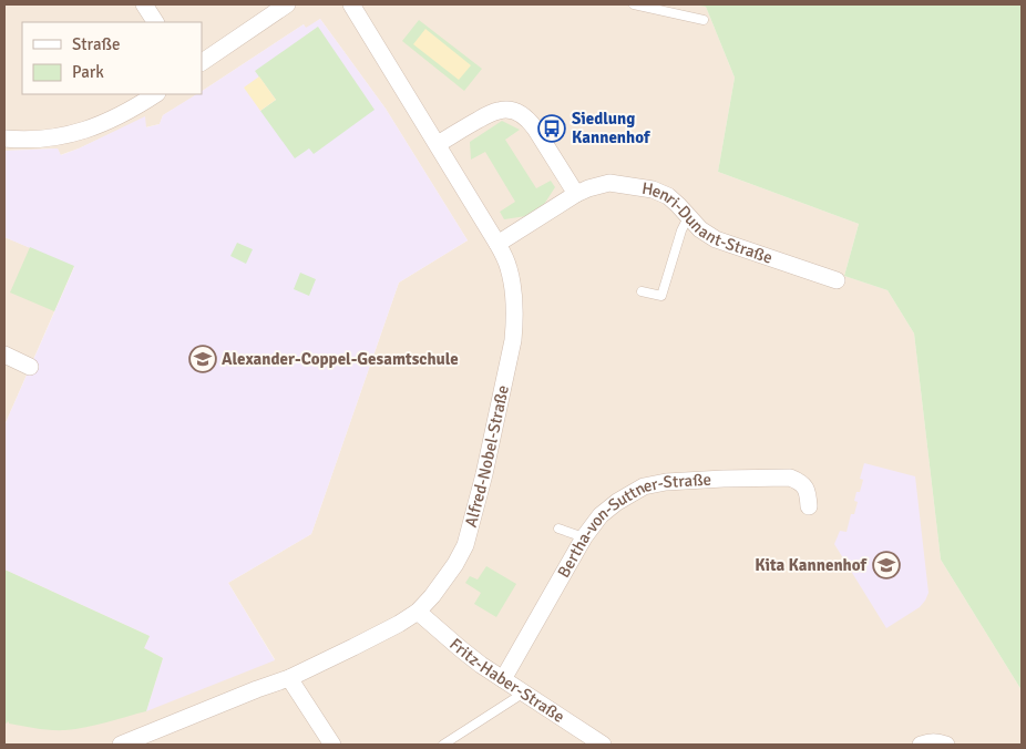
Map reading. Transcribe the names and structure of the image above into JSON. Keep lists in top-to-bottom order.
{
  "streets": {
    "street": [
      "Henri-Dunant-Straße",
      "Alfred-Nobel-Straße",
      "Bertha-von-Suttner-Straße",
      "Fritz-Haber-Straße"
    ]
  },
  "crossings": [
    ["Henri-Dunant-Straße", "Alfred-Nobel-Straße"],
    ["Alfred-Nobel-Straße", "Fritz-Haber-Straße"],
    ["Bertha-von-Suttner-Straße", "Fritz-Haber-Straße"]
  ],
  "places": {
    "bus stop": ["Siedlung Kannenhof"],
    "school or university": ["Alexander-Coppel-Gesamtschule", "Kita Kannenhof"]
  },
  "legend": ["Straße", "Park"]
}
